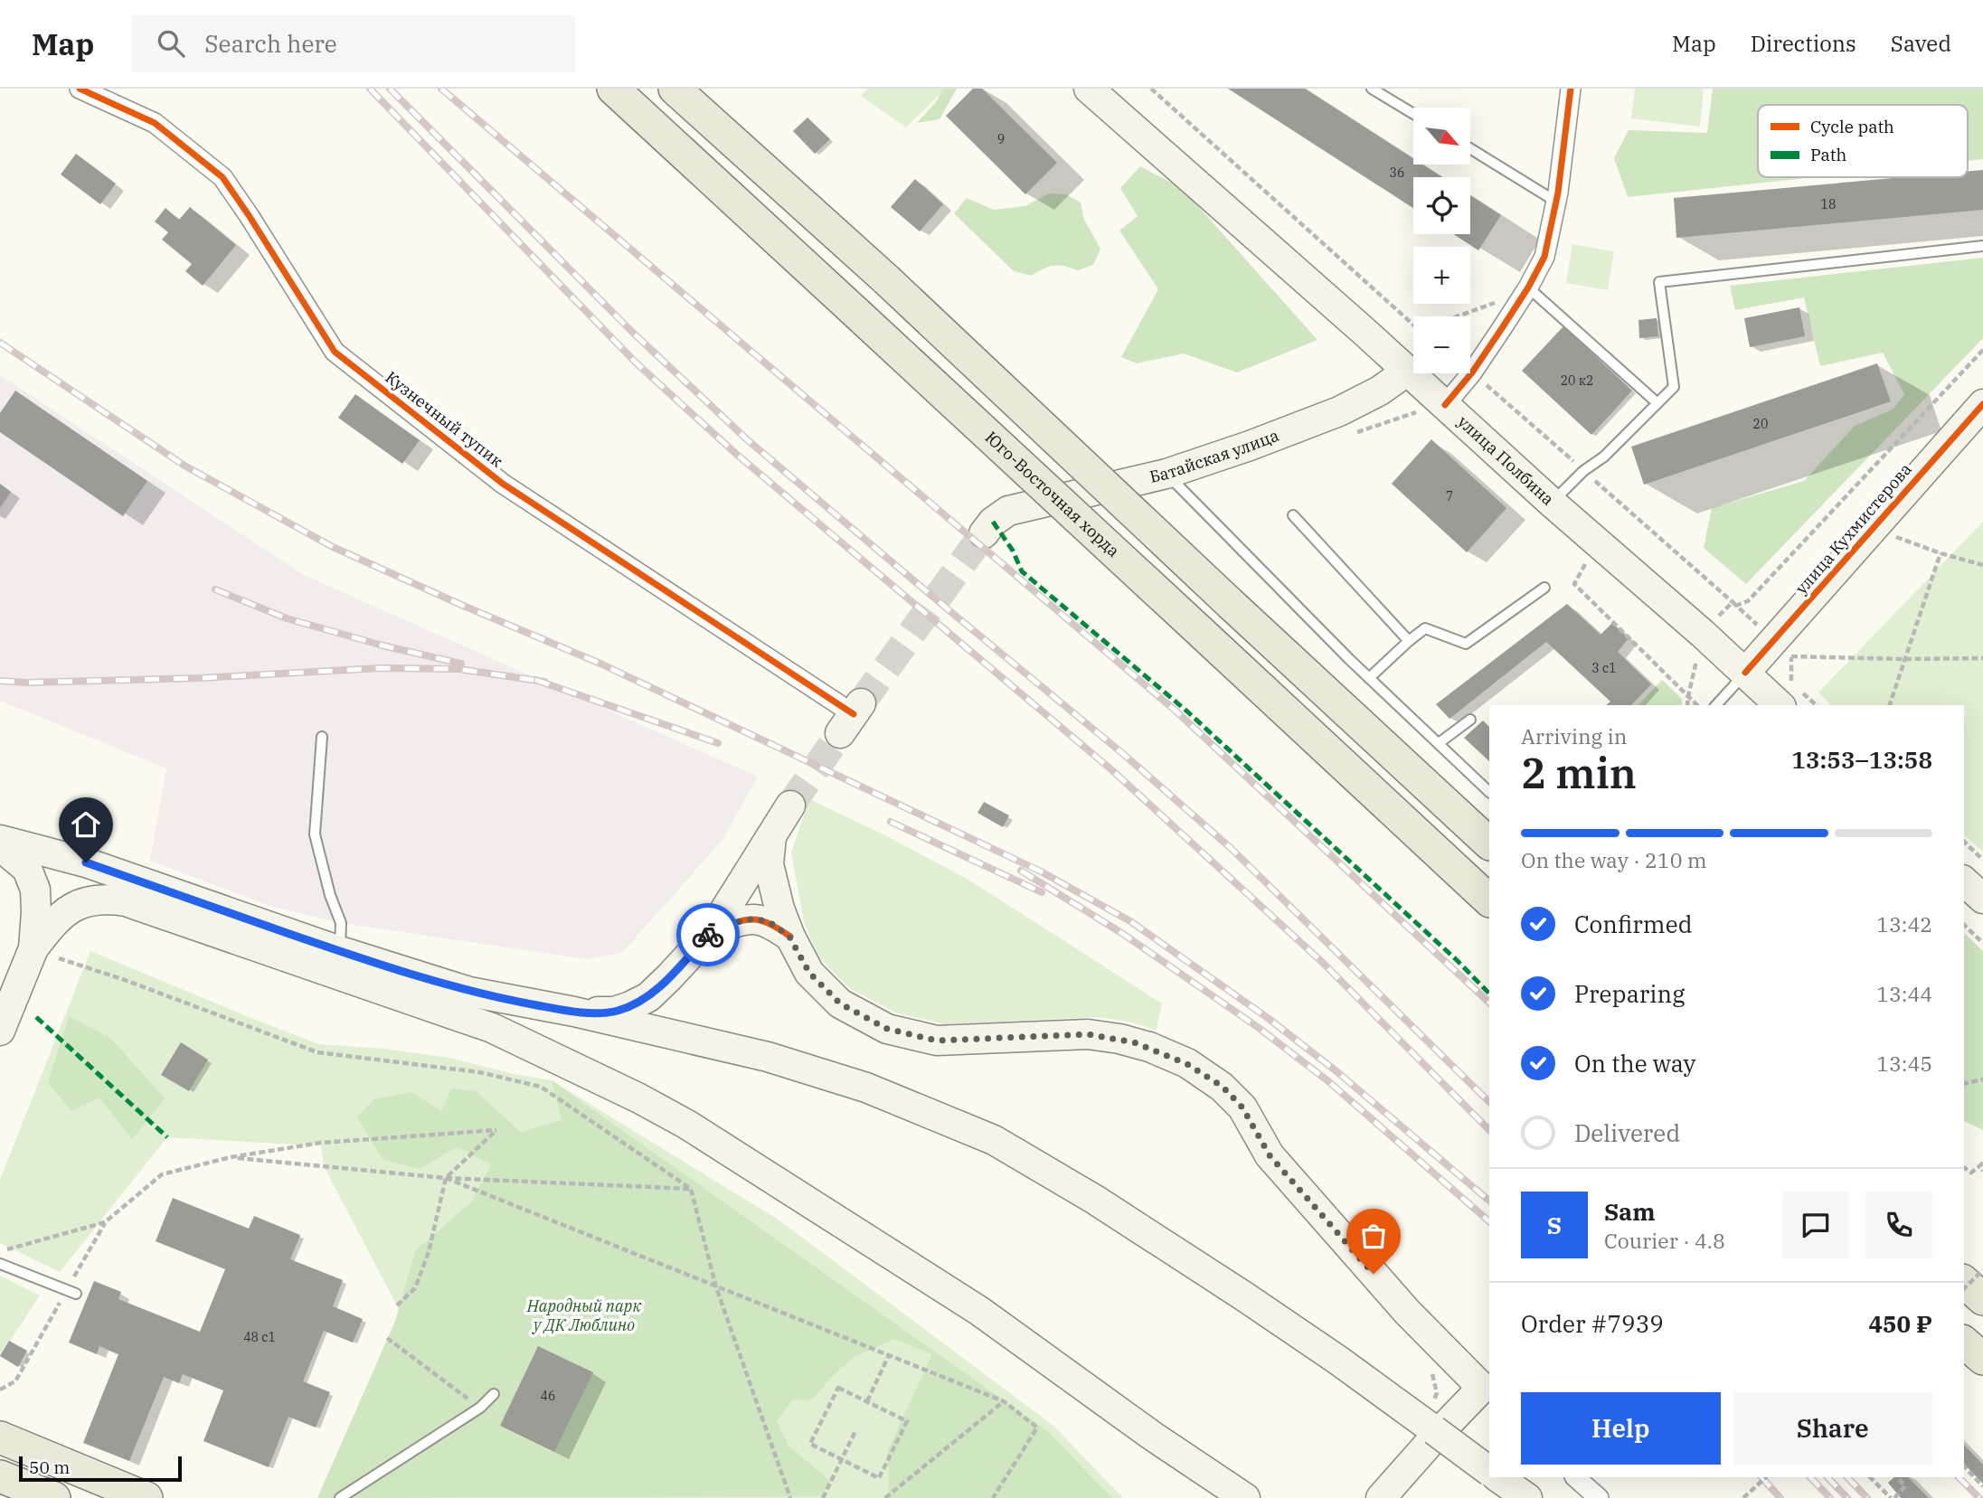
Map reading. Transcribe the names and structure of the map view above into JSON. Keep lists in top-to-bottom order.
{
  "streets": {
    "main road": [
      "Батайская улица",
      "улица Полбина",
      "Юго-Восточная хорда",
      "улица Кухмистерова"
    ],
    "street": ["Кузнечный тупик"]
  },
  "crossings": [
    ["Батайская улица", "улица Полбина"],
    ["улица Полбина", "улица Кухмистерова"]
  ],
  "parks": ["Народный парк у ДК Люблино"],
  "house_numbers": [
    "9",
    "36",
    "18",
    "20 к2",
    "20",
    "7",
    "3 с1",
    "48 с1",
    "46"
  ],
  "legend": ["Cycle path", "Path"],
  "scale_bar": "50 m",
  "north": "bottom right",
  "page": {
    "header": "Map",
    "search": "Search here",
    "nav": ["Map", "Directions", "Saved"],
    "map_buttons": ["+", "−"],
    "heading": ["2 min", "Arriving in", "13:53–13:58"],
    "panel": [
      "Sam",
      "Courier · 4.8",
      "Order #7939",
      "450 ₽"
    ],
    "bar": "On the way · 210 m",
    "list": [
      ["Confirmed", "13:42"],
      ["Preparing", "13:44"],
      ["On the way", "13:45"],
      "Delivered"
    ],
    "round": "S",
    "buttons": ["Help", "Share"],
    "scale": "50 m"
  }
}
